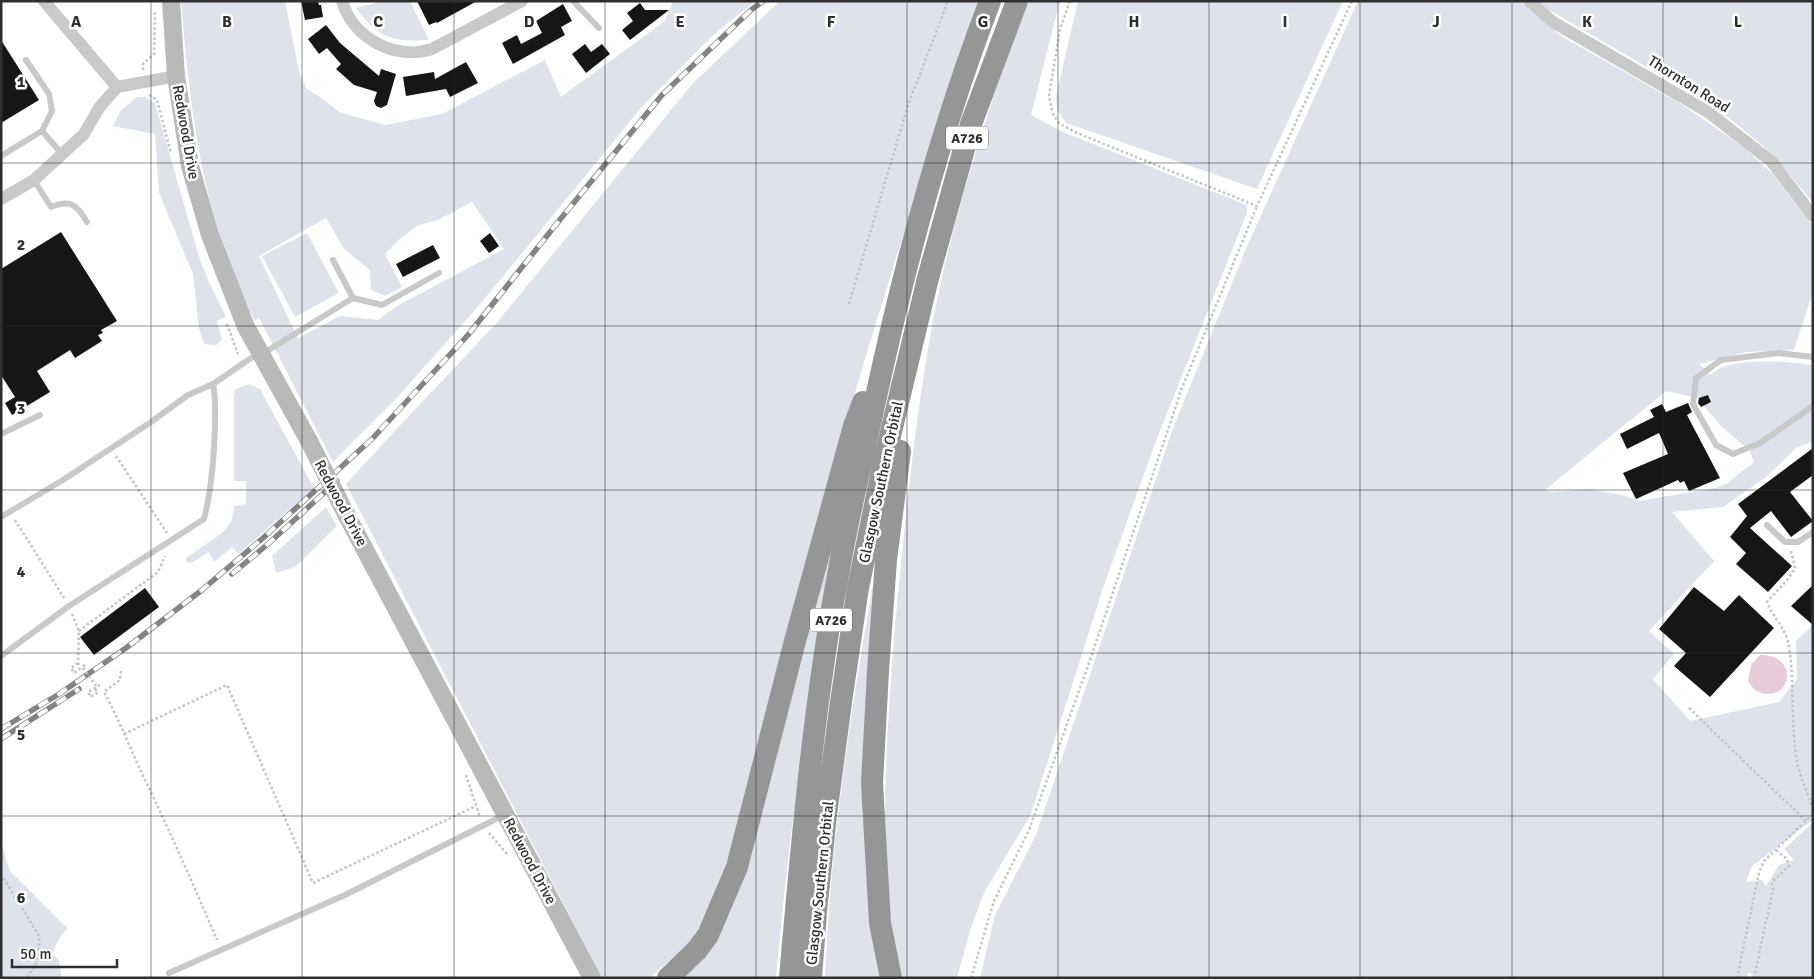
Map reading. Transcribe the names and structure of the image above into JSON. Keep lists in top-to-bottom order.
{
  "streets": {
    "highway": ["A726", "Glasgow Southern Orbital"],
    "street": ["Thornton Road", "Redwood Drive"]
  },
  "crossings": [
    ["A726", "Glasgow Southern Orbital"]
  ],
  "scale_bar": "50 m",
  "grid": {
    "columns": [
      "A",
      "B",
      "C",
      "D",
      "E",
      "F",
      "G",
      "H",
      "I",
      "J",
      "K",
      "L"
    ],
    "rows": [
      "1",
      "2",
      "3",
      "4",
      "5",
      "6"
    ]
  }
}
